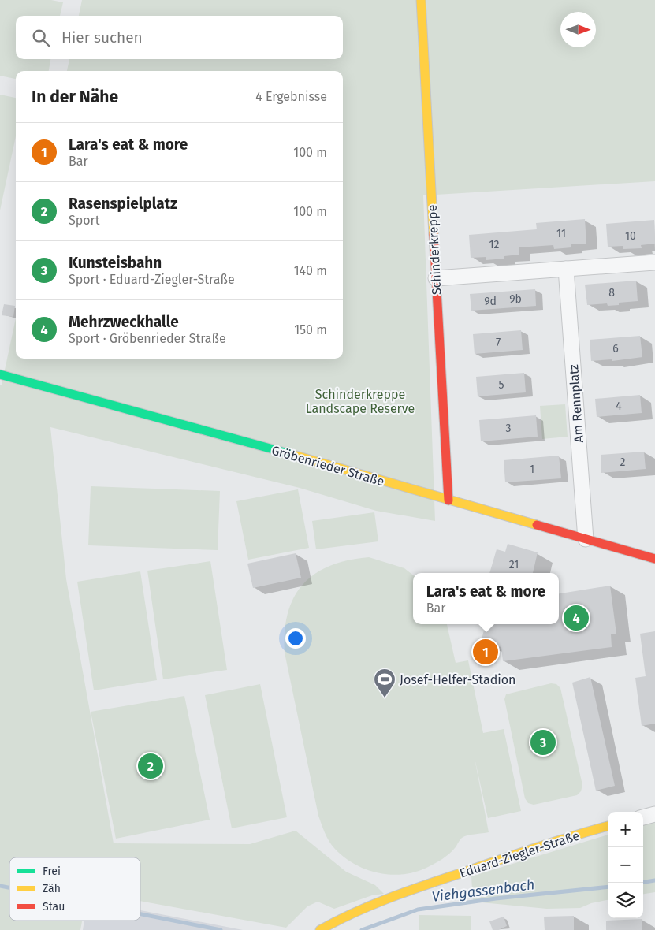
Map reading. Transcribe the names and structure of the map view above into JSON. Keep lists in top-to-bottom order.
{
  "streets": {
    "street": [
      "Schinderkreppe",
      "Am Rennplatz",
      "Gröbenrieder Straße",
      "Eduard-Ziegler-Straße"
    ]
  },
  "crossings": [
    ["Schinderkreppe", "Gröbenrieder Straße"],
    ["Am Rennplatz", "Gröbenrieder Straße"]
  ],
  "water": ["Viehgassenbach"],
  "parks": ["Schinderkreppe Landscape Reserve"],
  "places": {
    "sports": ["Josef-Helfer-Stadion"]
  },
  "house_numbers": [
    "11",
    "10",
    "12",
    "8",
    "9b",
    "9d",
    "7",
    "6",
    "5",
    "4",
    "3",
    "2",
    "1",
    "21"
  ],
  "legend": ["Frei", "Zäh", "Stau"],
  "north": "right",
  "page": {
    "search": "Hier suchen",
    "heading": ["In der Nähe", "4 Ergebnisse"],
    "list": [
      {
        "mark": "1",
        "name": "Lara's eat & more",
        "note": "Bar",
        "value": "100 m"
      },
      {
        "mark": "2",
        "name": "Rasenspielplatz",
        "note": "Sport",
        "value": "100 m"
      },
      {
        "mark": "3",
        "name": "Kunsteisbahn",
        "note": "Sport · Eduard-Ziegler-Straße",
        "value": "140 m"
      },
      {
        "mark": "4",
        "name": "Mehrzweckhalle",
        "note": "Sport · Gröbenrieder Straße",
        "value": "150 m"
      }
    ],
    "popup": ["Lara's eat & more", "Bar"],
    "pins": [
      "4",
      "1",
      "3",
      "2"
    ],
    "map_buttons": ["+", "−"]
  }
}
